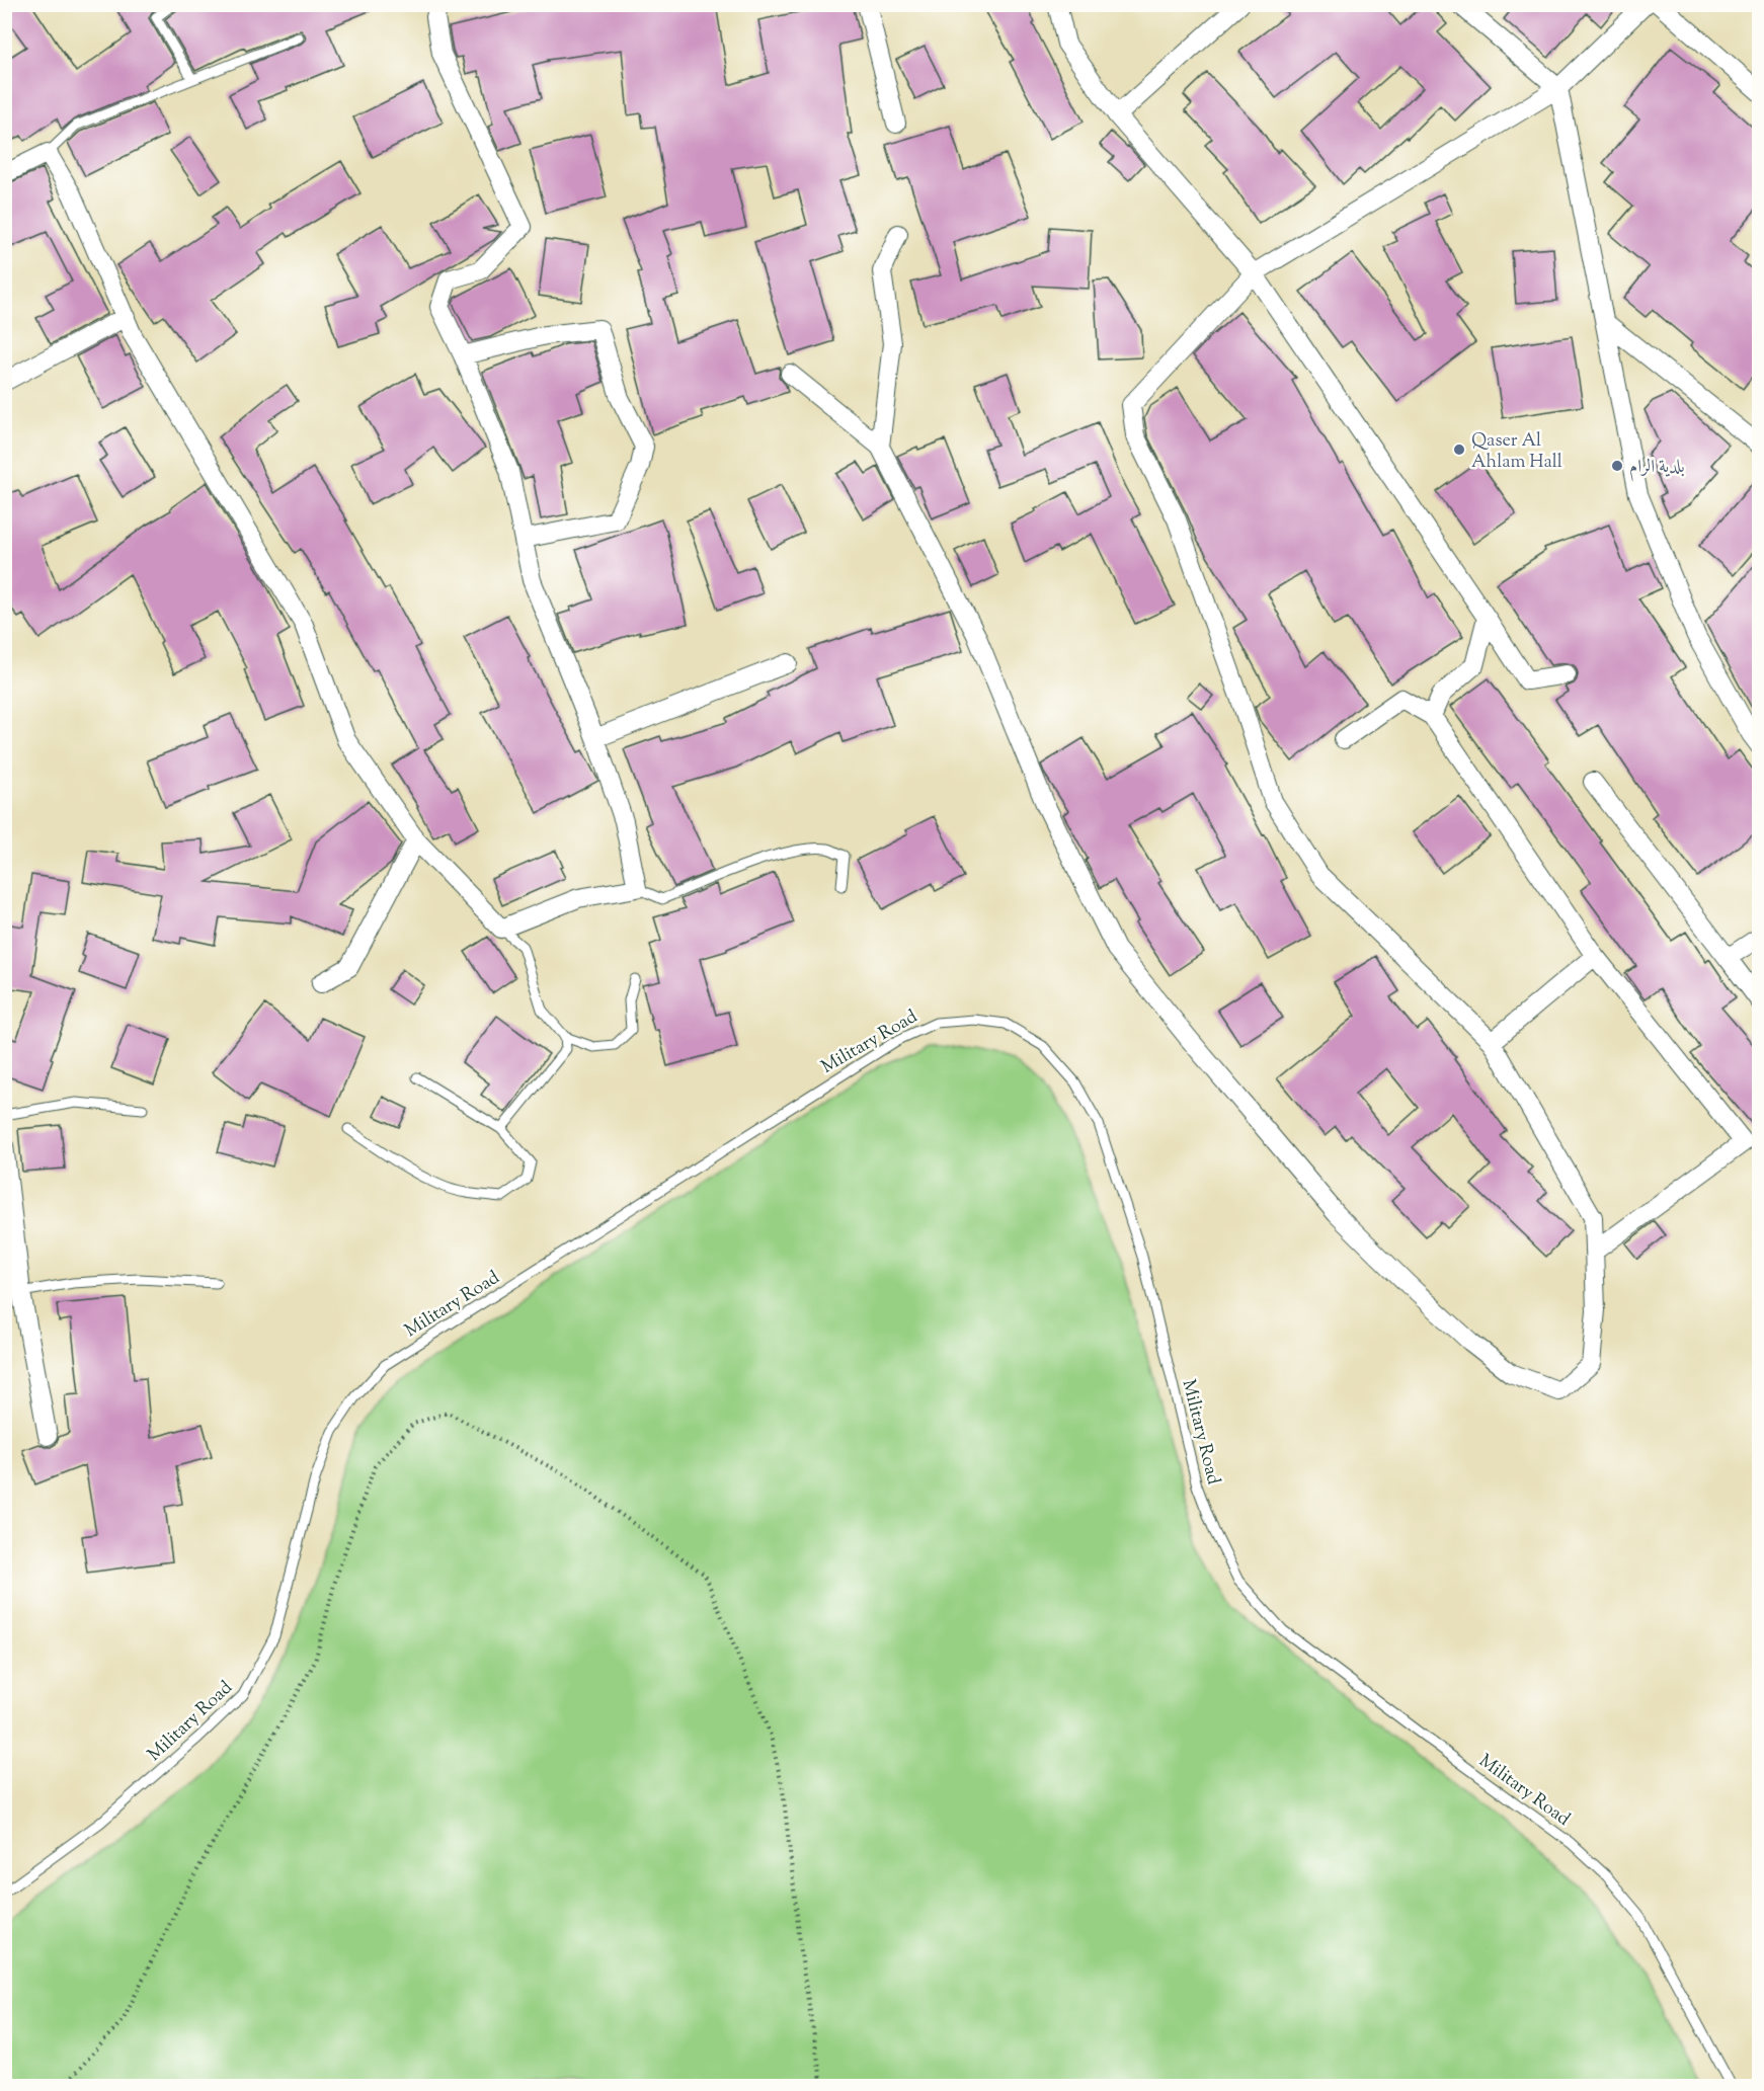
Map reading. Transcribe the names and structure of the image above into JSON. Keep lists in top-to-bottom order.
{
  "streets": {
    "lane": ["Military Road"]
  },
  "places": ["Qaser Al Ahlam Hall", "بلدية الرام"]
}
